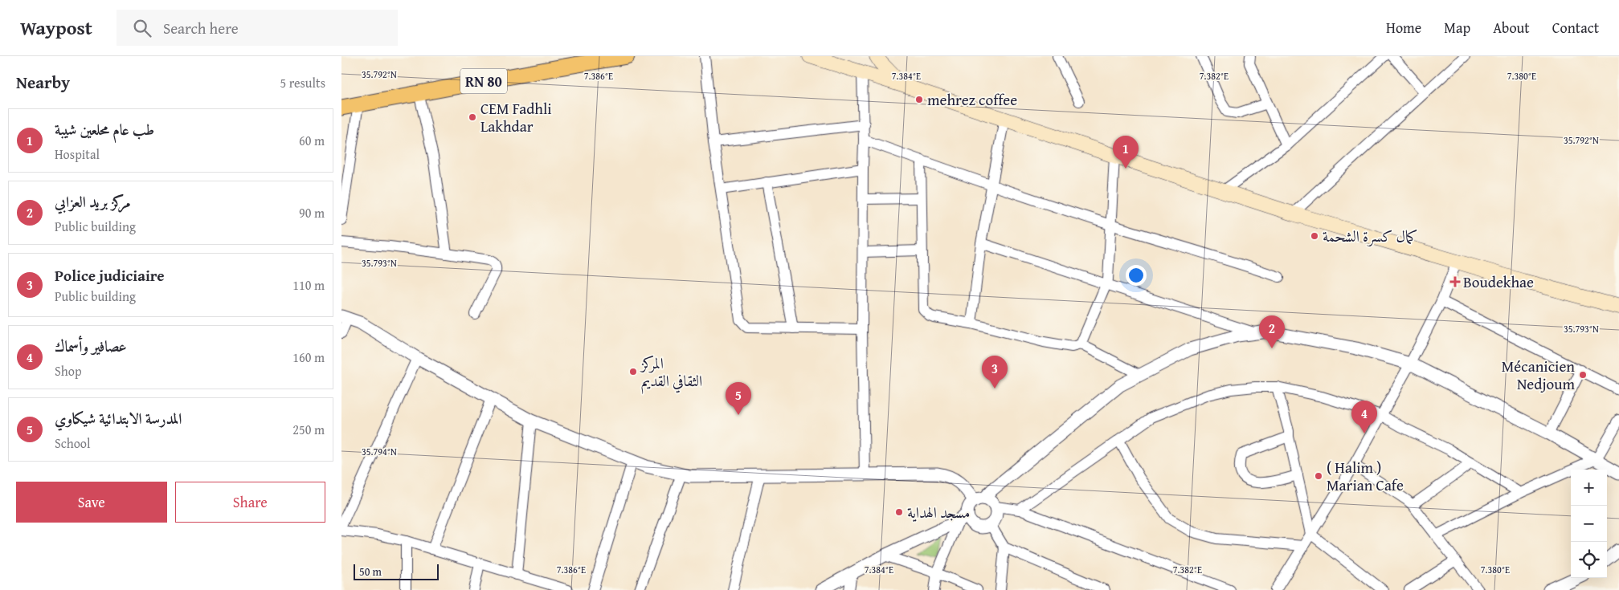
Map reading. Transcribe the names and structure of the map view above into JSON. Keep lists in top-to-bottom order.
{
  "streets": {
    "main road": ["RN 80"]
  },
  "places": {
    "other": [
      "mehrez coffee",
      "CEM Fadhli Lakhdar",
      "كمال كسرة الشحمة",
      "المركز الثقافي القديم",
      "Mécanicien Nedjoum",
      "( Halim ) Marian Cafe",
      "مسجد الهداية"
    ],
    "health": ["Boudekhae"]
  },
  "scale_bar": "50 m",
  "page": {
    "header": "Waypost",
    "search": "Search here",
    "nav": [
      "Home",
      "Map",
      "About",
      "Contact"
    ],
    "heading": ["Nearby", "5 results"],
    "list": [
      {
        "mark": "1",
        "name": "طب عام محلعين شيبة",
        "note": "Hospital",
        "value": "60 m"
      },
      {
        "mark": "2",
        "name": "مركز بريد العزابي",
        "note": "Public building",
        "value": "90 m"
      },
      {
        "mark": "3",
        "name": "Police judiciaire",
        "note": "Public building",
        "value": "110 m"
      },
      {
        "mark": "4",
        "name": "عصافير وأسماك",
        "note": "Shop",
        "value": "160 m"
      },
      {
        "mark": "5",
        "name": "المدرسة الابتدائية شيكاوي",
        "note": "School",
        "value": "250 m"
      }
    ],
    "pins": [
      "1",
      "2",
      "3",
      "5",
      "4"
    ],
    "buttons": ["Save", "Share"],
    "map_buttons": ["+", "−"],
    "scale": "50 m"
  },
  "coordinates": [
    "35.792°N",
    "7.386°E",
    "7.384°E",
    "7.382°E",
    "7.380°E",
    "35.793°N",
    "35.794°N"
  ]
}
